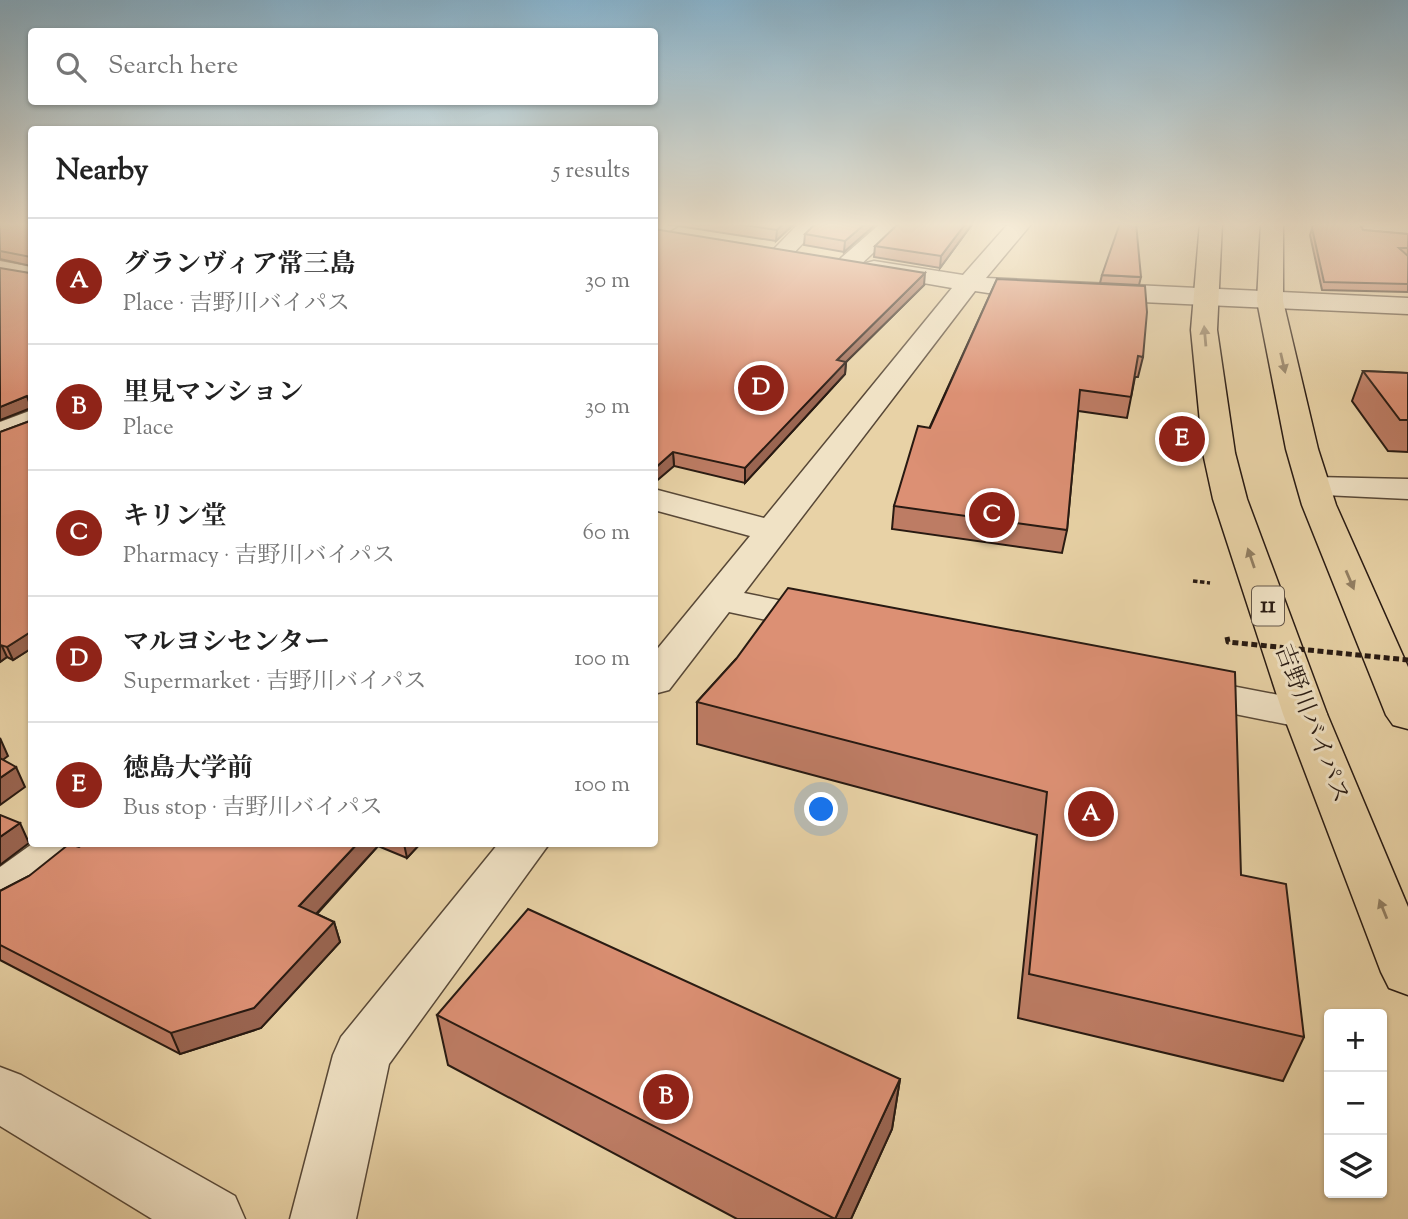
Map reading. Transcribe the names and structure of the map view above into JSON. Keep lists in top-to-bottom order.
{
  "streets": {
    "highway": ["11", "吉野川バイパス"]
  },
  "page": {
    "search": "Search here",
    "heading": ["Nearby", "5 results"],
    "list": [
      {
        "mark": "A",
        "name": "グランヴィア常三島",
        "note": "Place · 吉野川バイパス",
        "value": "30 m"
      },
      {
        "mark": "B",
        "name": "里見マンション",
        "note": "Place",
        "value": "30 m"
      },
      {
        "mark": "C",
        "name": "キリン堂",
        "note": "Pharmacy · 吉野川バイパス",
        "value": "60 m"
      },
      {
        "mark": "D",
        "name": "マルヨシセンター",
        "note": "Supermarket · 吉野川バイパス",
        "value": "100 m"
      },
      {
        "mark": "E",
        "name": "徳島大学前",
        "note": "Bus stop · 吉野川バイパス",
        "value": "100 m"
      }
    ],
    "pins": [
      "D",
      "E",
      "C",
      "A",
      "B"
    ],
    "map_buttons": ["+", "−"]
  }
}
